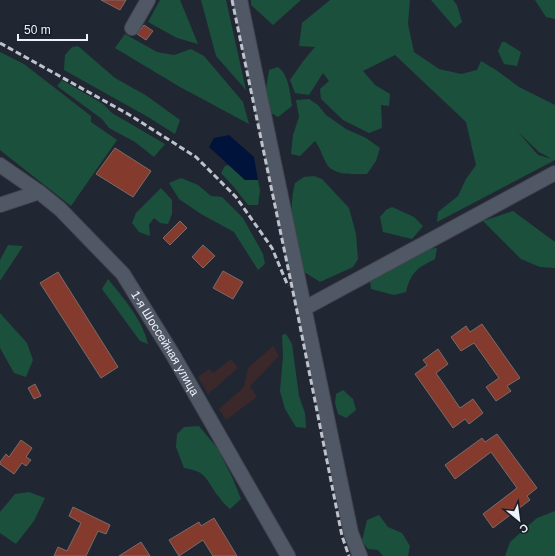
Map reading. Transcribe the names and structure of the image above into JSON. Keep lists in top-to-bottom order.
{
  "streets": {
    "street": ["1-я Шоссейная улица"]
  },
  "scale_bar": "50 m",
  "north": "bottom right"
}
